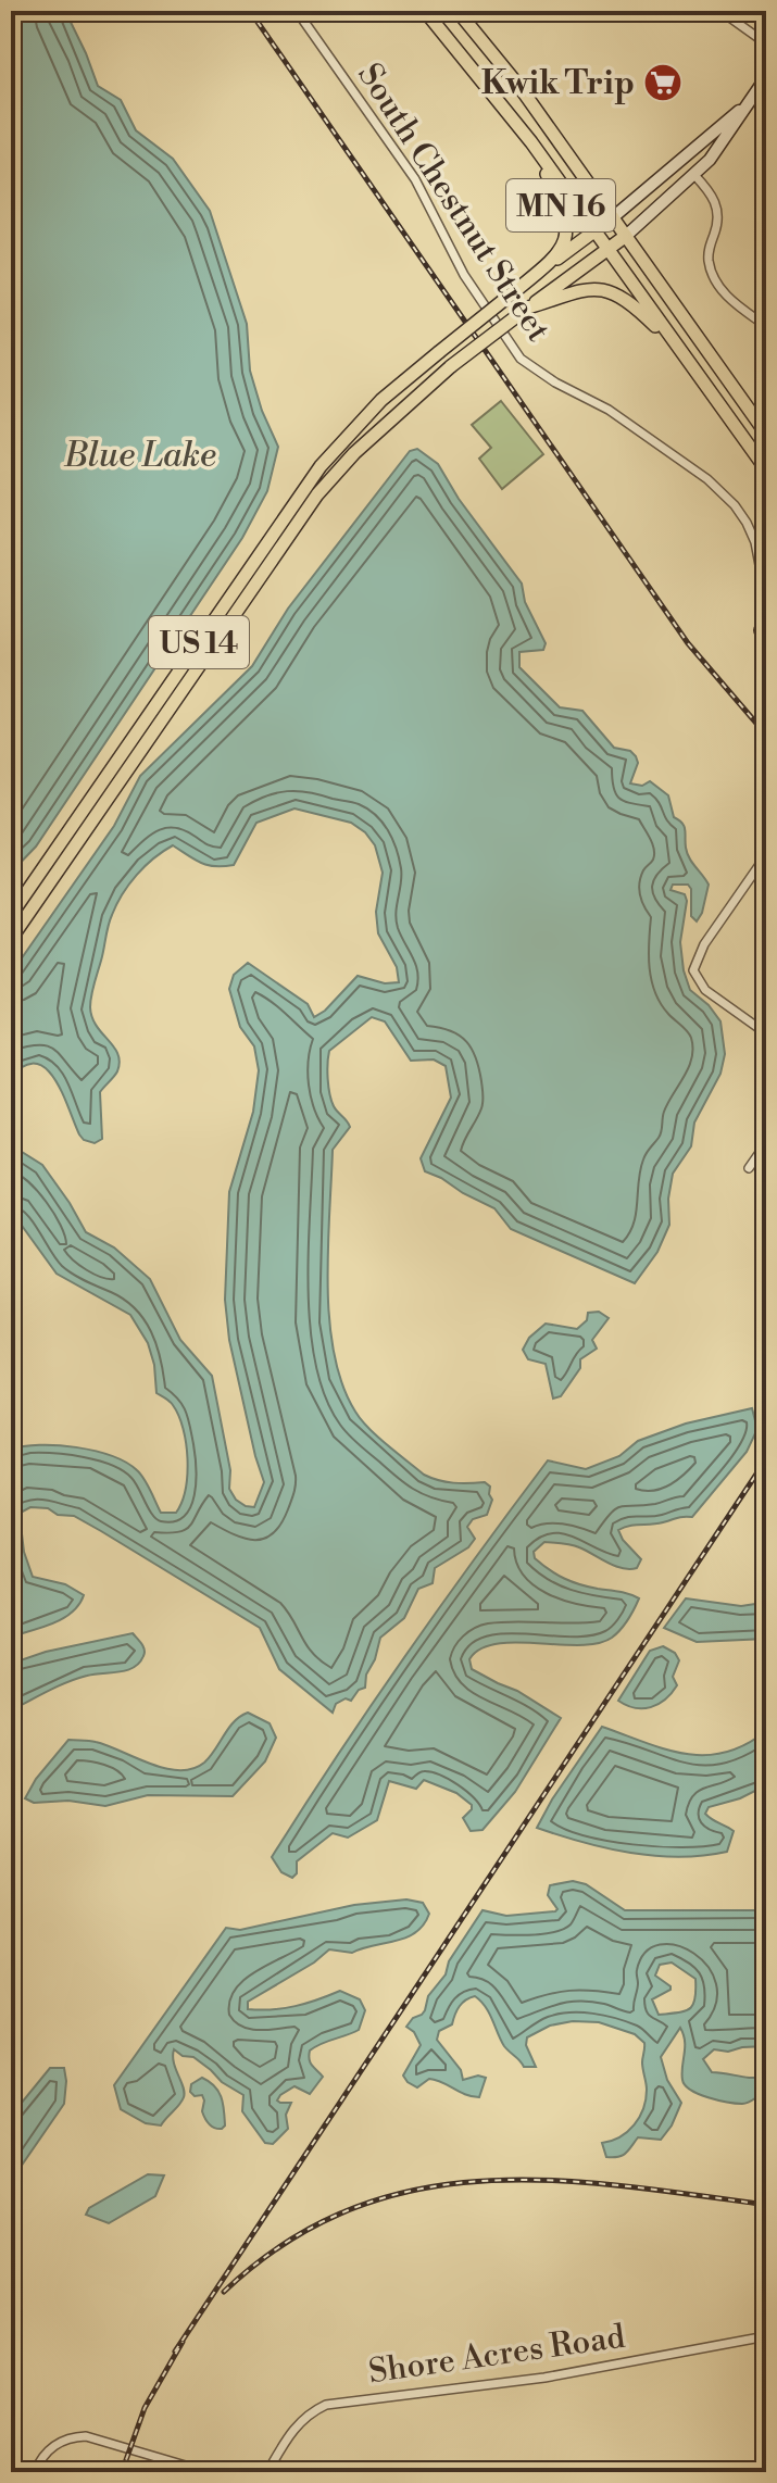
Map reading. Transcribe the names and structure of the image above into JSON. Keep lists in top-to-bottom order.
{
  "streets": {
    "main road": ["MN 16", "US 14"],
    "street": ["South Chestnut Street", "Shore Acres Road"]
  },
  "crossings": [
    ["MN 16", "US 14"]
  ],
  "water": ["Blue Lake"],
  "places": {
    "supermarket": ["Kwik Trip"]
  }
}
